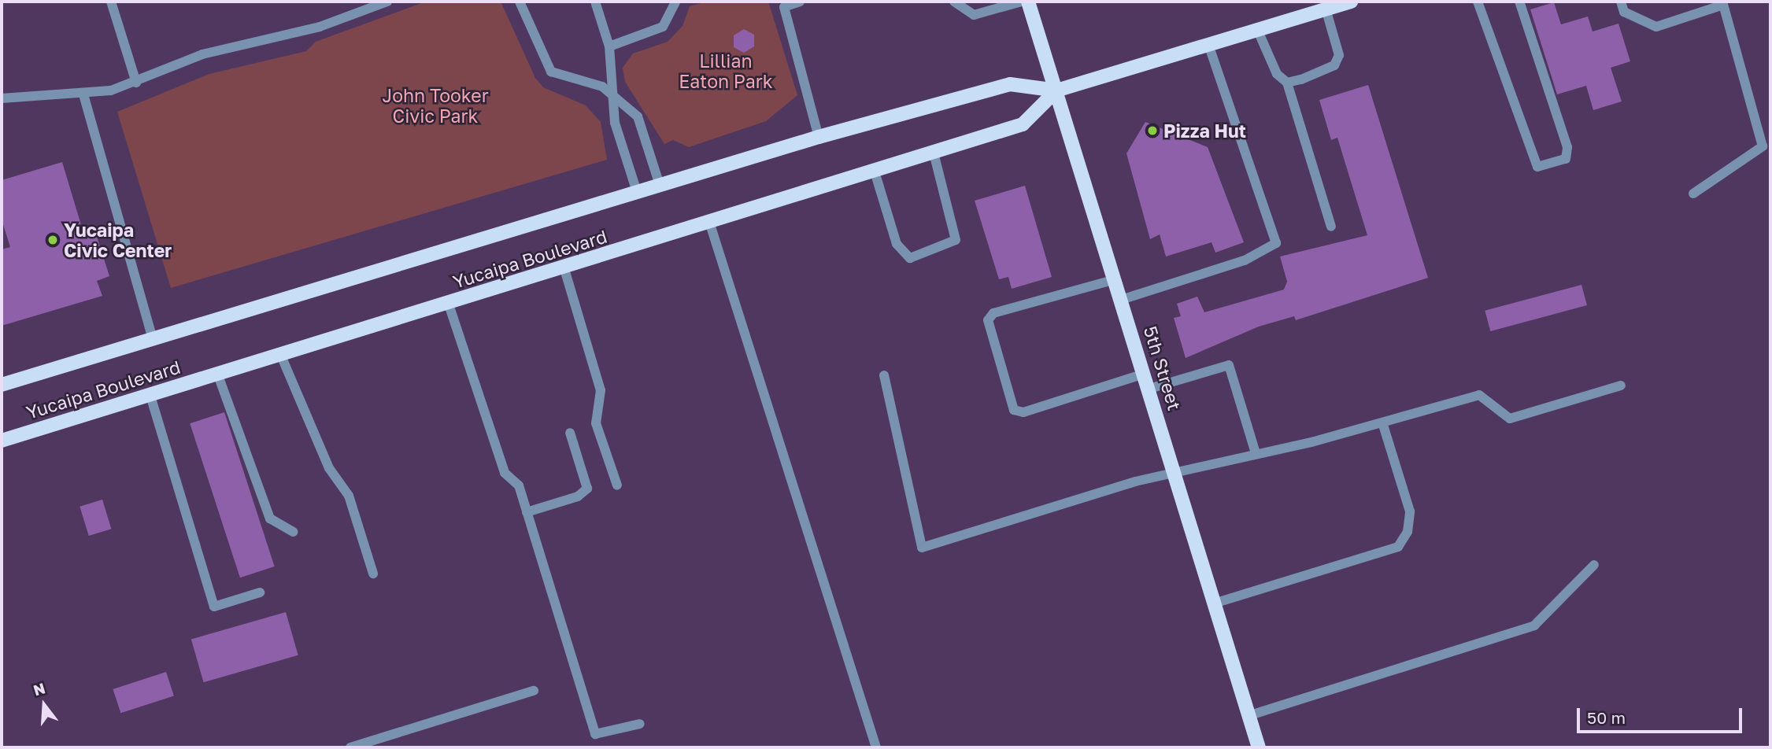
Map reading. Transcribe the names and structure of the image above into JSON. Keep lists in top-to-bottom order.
{
  "streets": {
    "main road": ["Yucaipa Boulevard", "5th Street"]
  },
  "crossings": [
    ["Yucaipa Boulevard", "5th Street"]
  ],
  "parks": ["Lillian Eaton Park", "John Tooker Civic Park"],
  "places": ["Pizza Hut", "Yucaipa Civic Center"],
  "scale_bar": "50 m",
  "north": "top"
}
